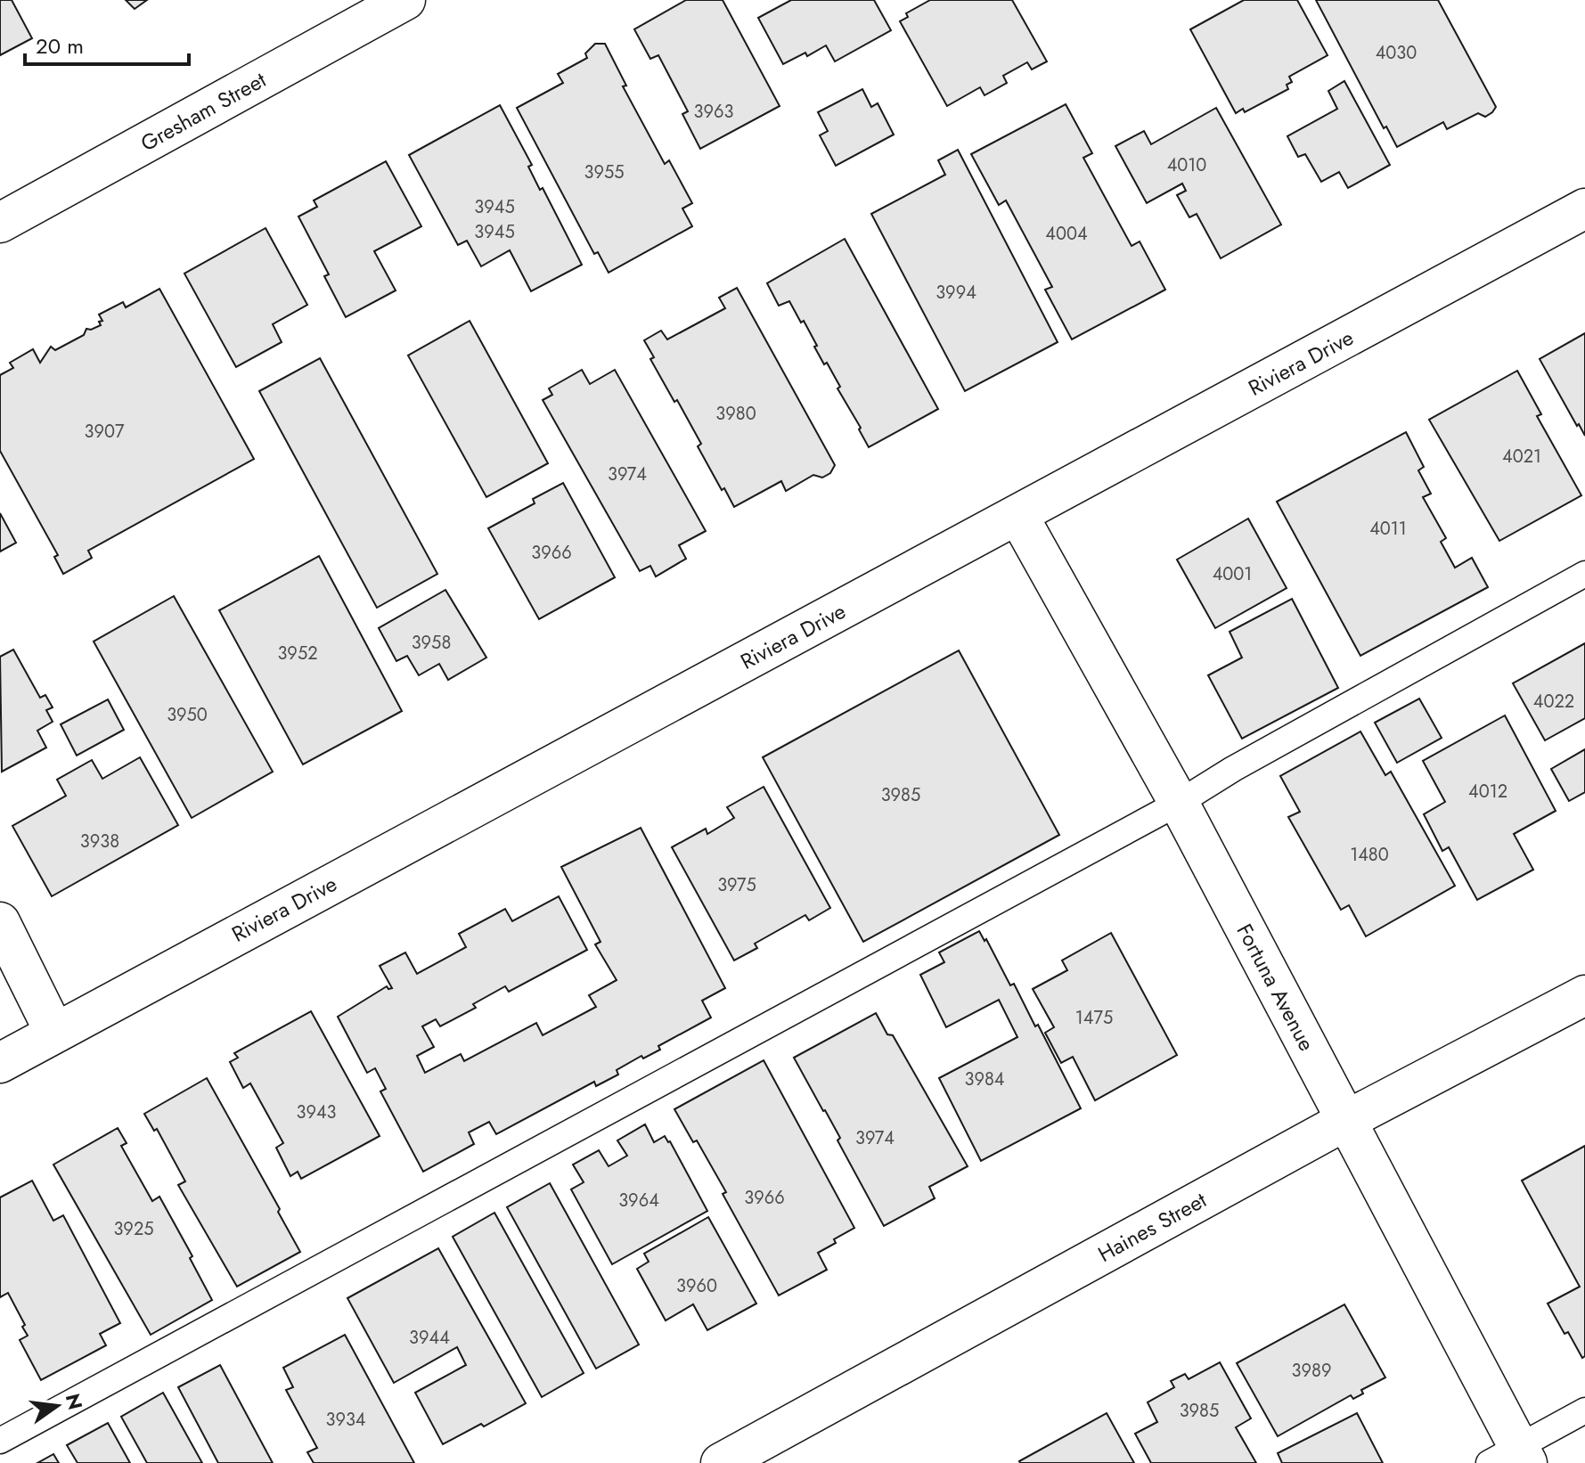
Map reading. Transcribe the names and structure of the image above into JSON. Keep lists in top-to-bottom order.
{
  "streets": {
    "street": [
      "Gresham Street",
      "Riviera Drive",
      "Fortuna Avenue",
      "Haines Street"
    ]
  },
  "crossings": [
    ["Riviera Drive", "Fortuna Avenue"],
    ["Fortuna Avenue", "Haines Street"]
  ],
  "house_numbers": [
    "4030",
    "3963",
    "4010",
    "3955",
    "3945",
    "3945",
    "4004",
    "3994",
    "3980",
    "3907",
    "4021",
    "3974",
    "4011",
    "3966",
    "4001",
    "3958",
    "3952",
    "4022",
    "3950",
    "4012",
    "3985",
    "3938",
    "1480",
    "3975",
    "1475",
    "3984",
    "3943",
    "3974",
    "3966",
    "3964",
    "3925",
    "3960",
    "3944",
    "3989",
    "3985",
    "3934"
  ],
  "scale_bar": "20 m",
  "north": "right"
}
